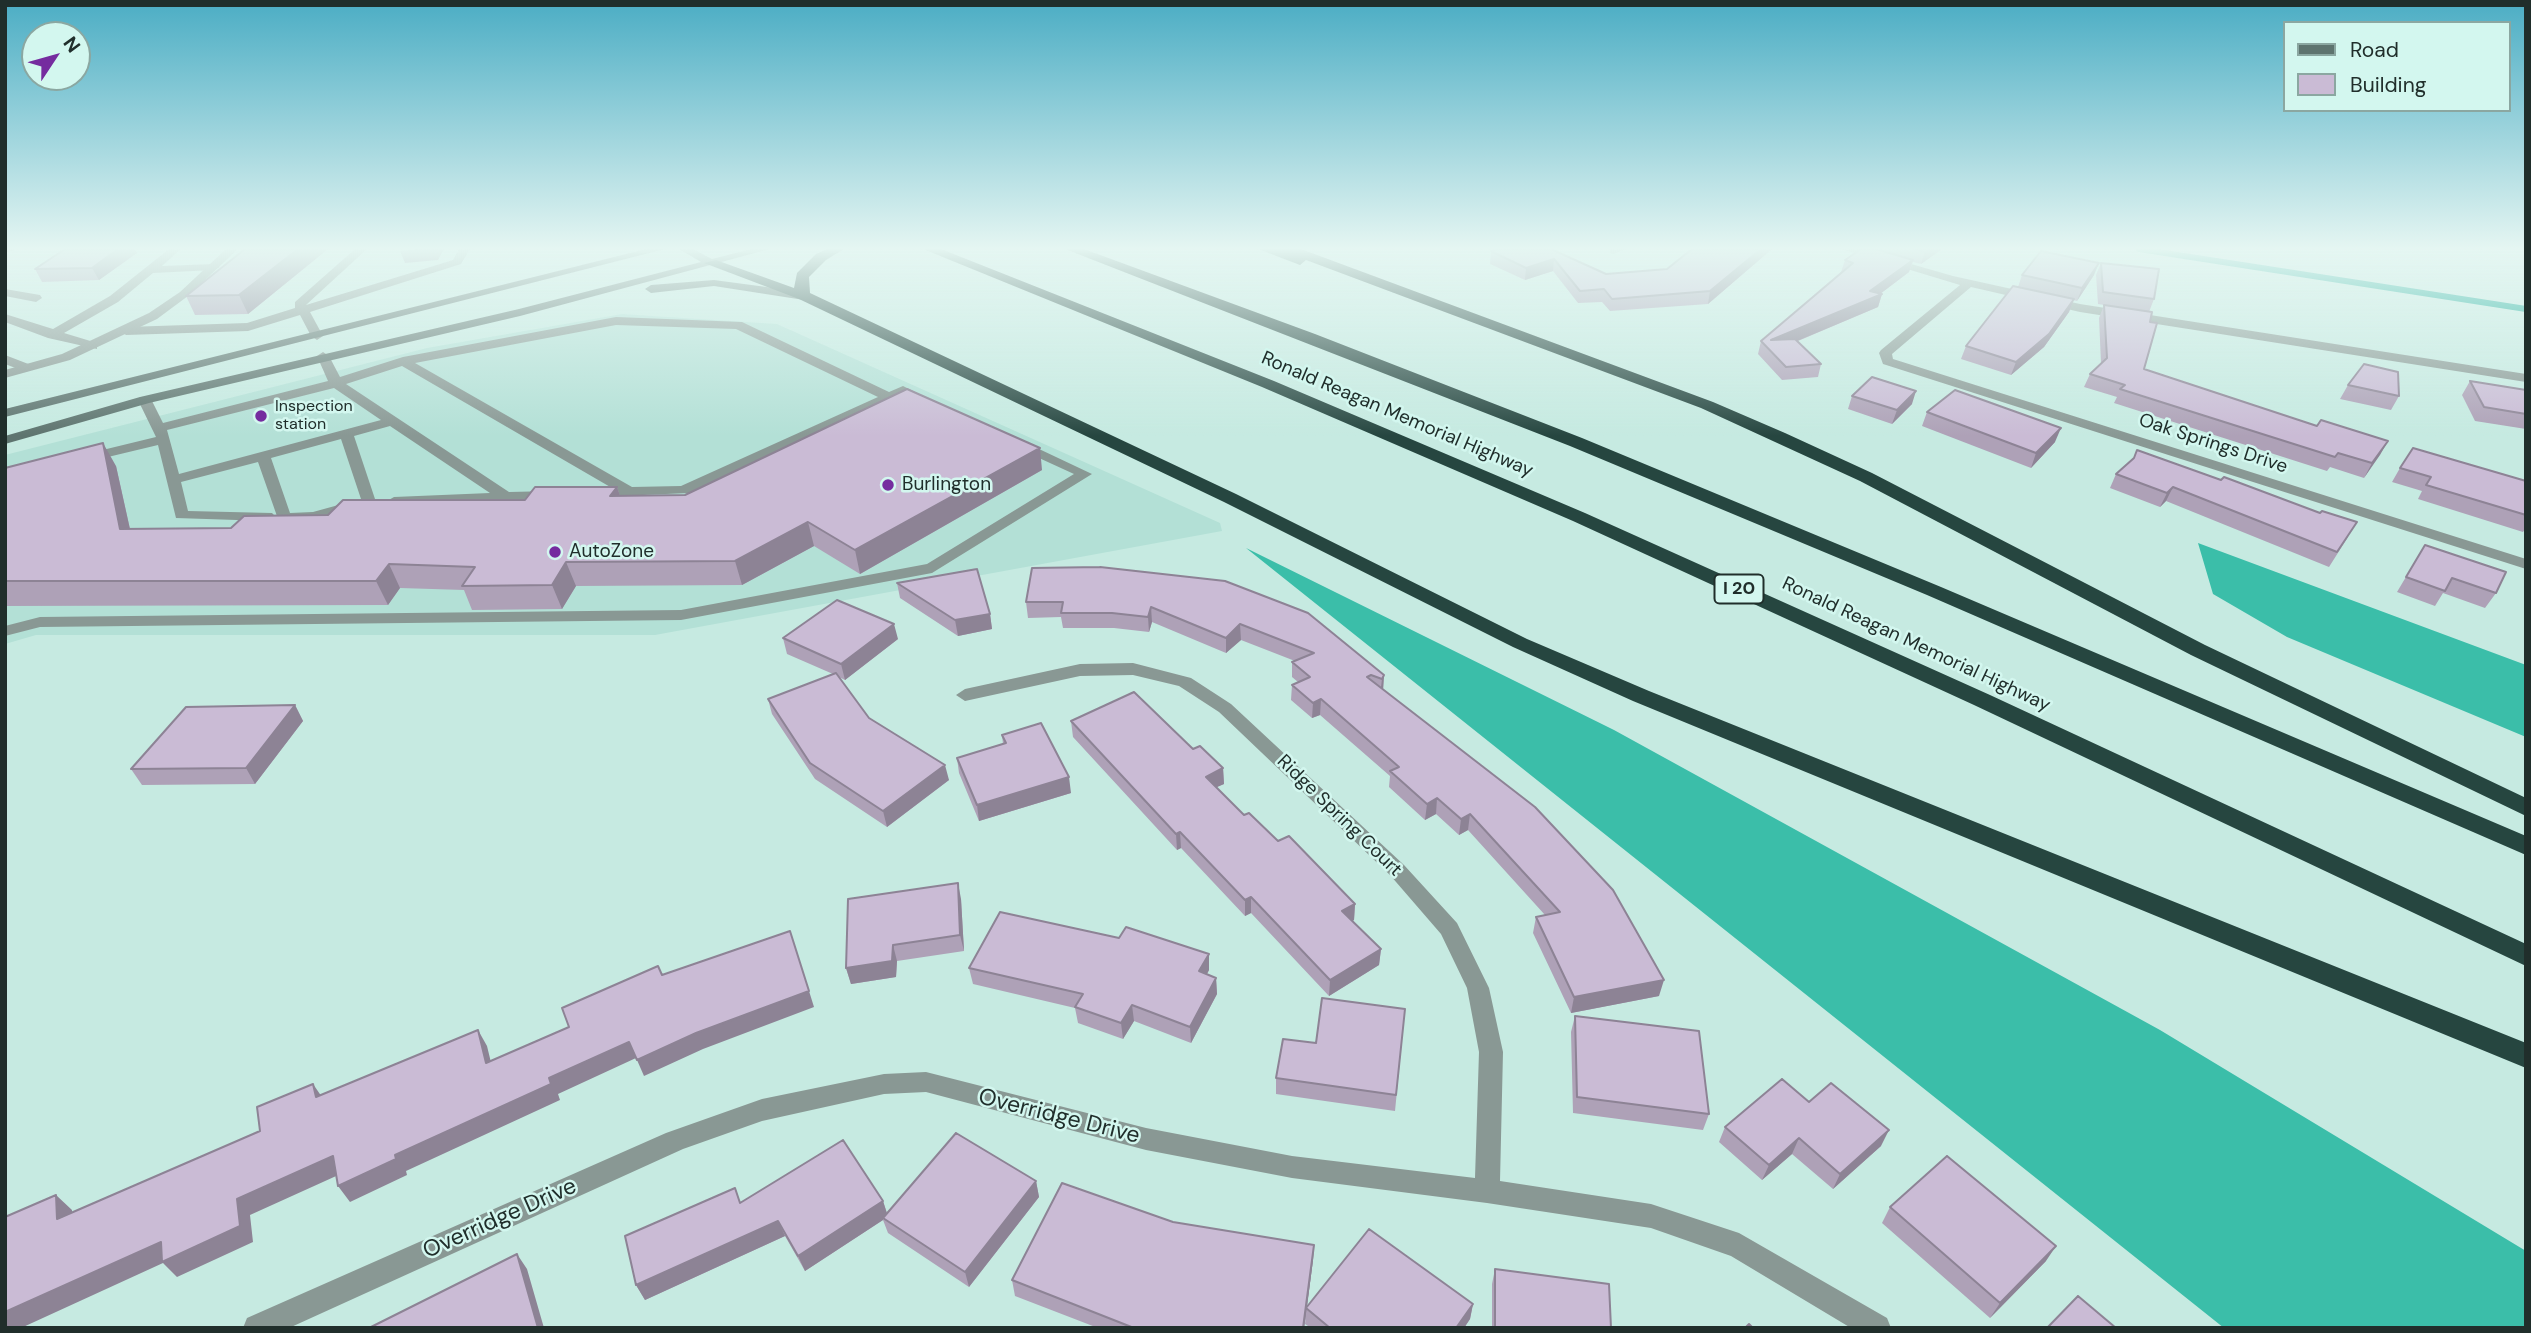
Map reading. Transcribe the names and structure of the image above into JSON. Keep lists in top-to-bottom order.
{
  "streets": {
    "highway": ["Ronald Reagan Memorial Highway", "I 20"],
    "street": ["Oak Springs Drive", "Ridge Spring Court", "Overridge Drive"]
  },
  "crossings": [
    ["Ridge Spring Court", "Overridge Drive"]
  ],
  "places": ["Inspection station", "Burlington", "AutoZone"],
  "legend": ["Road", "Building"],
  "north": "top right"
}
